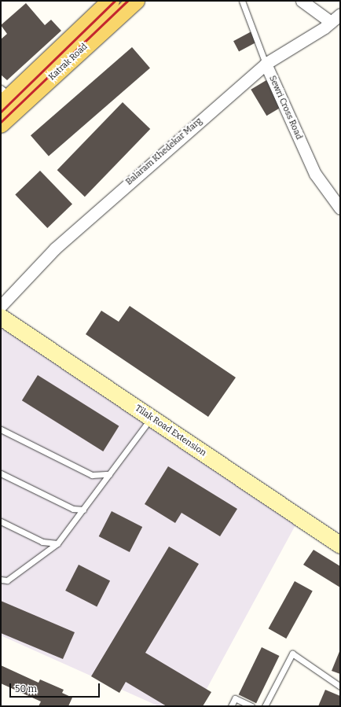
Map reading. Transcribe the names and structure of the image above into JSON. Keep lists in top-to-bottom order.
{
  "streets": {
    "main road": ["Katrak Road", "Tilak Road Extension"],
    "street": ["Sewri Cross Road", "Balaram Khedekar Marg"]
  },
  "crossings": [
    ["Sewri Cross Road", "Balaram Khedekar Marg"]
  ],
  "scale_bar": "50 m"
}
